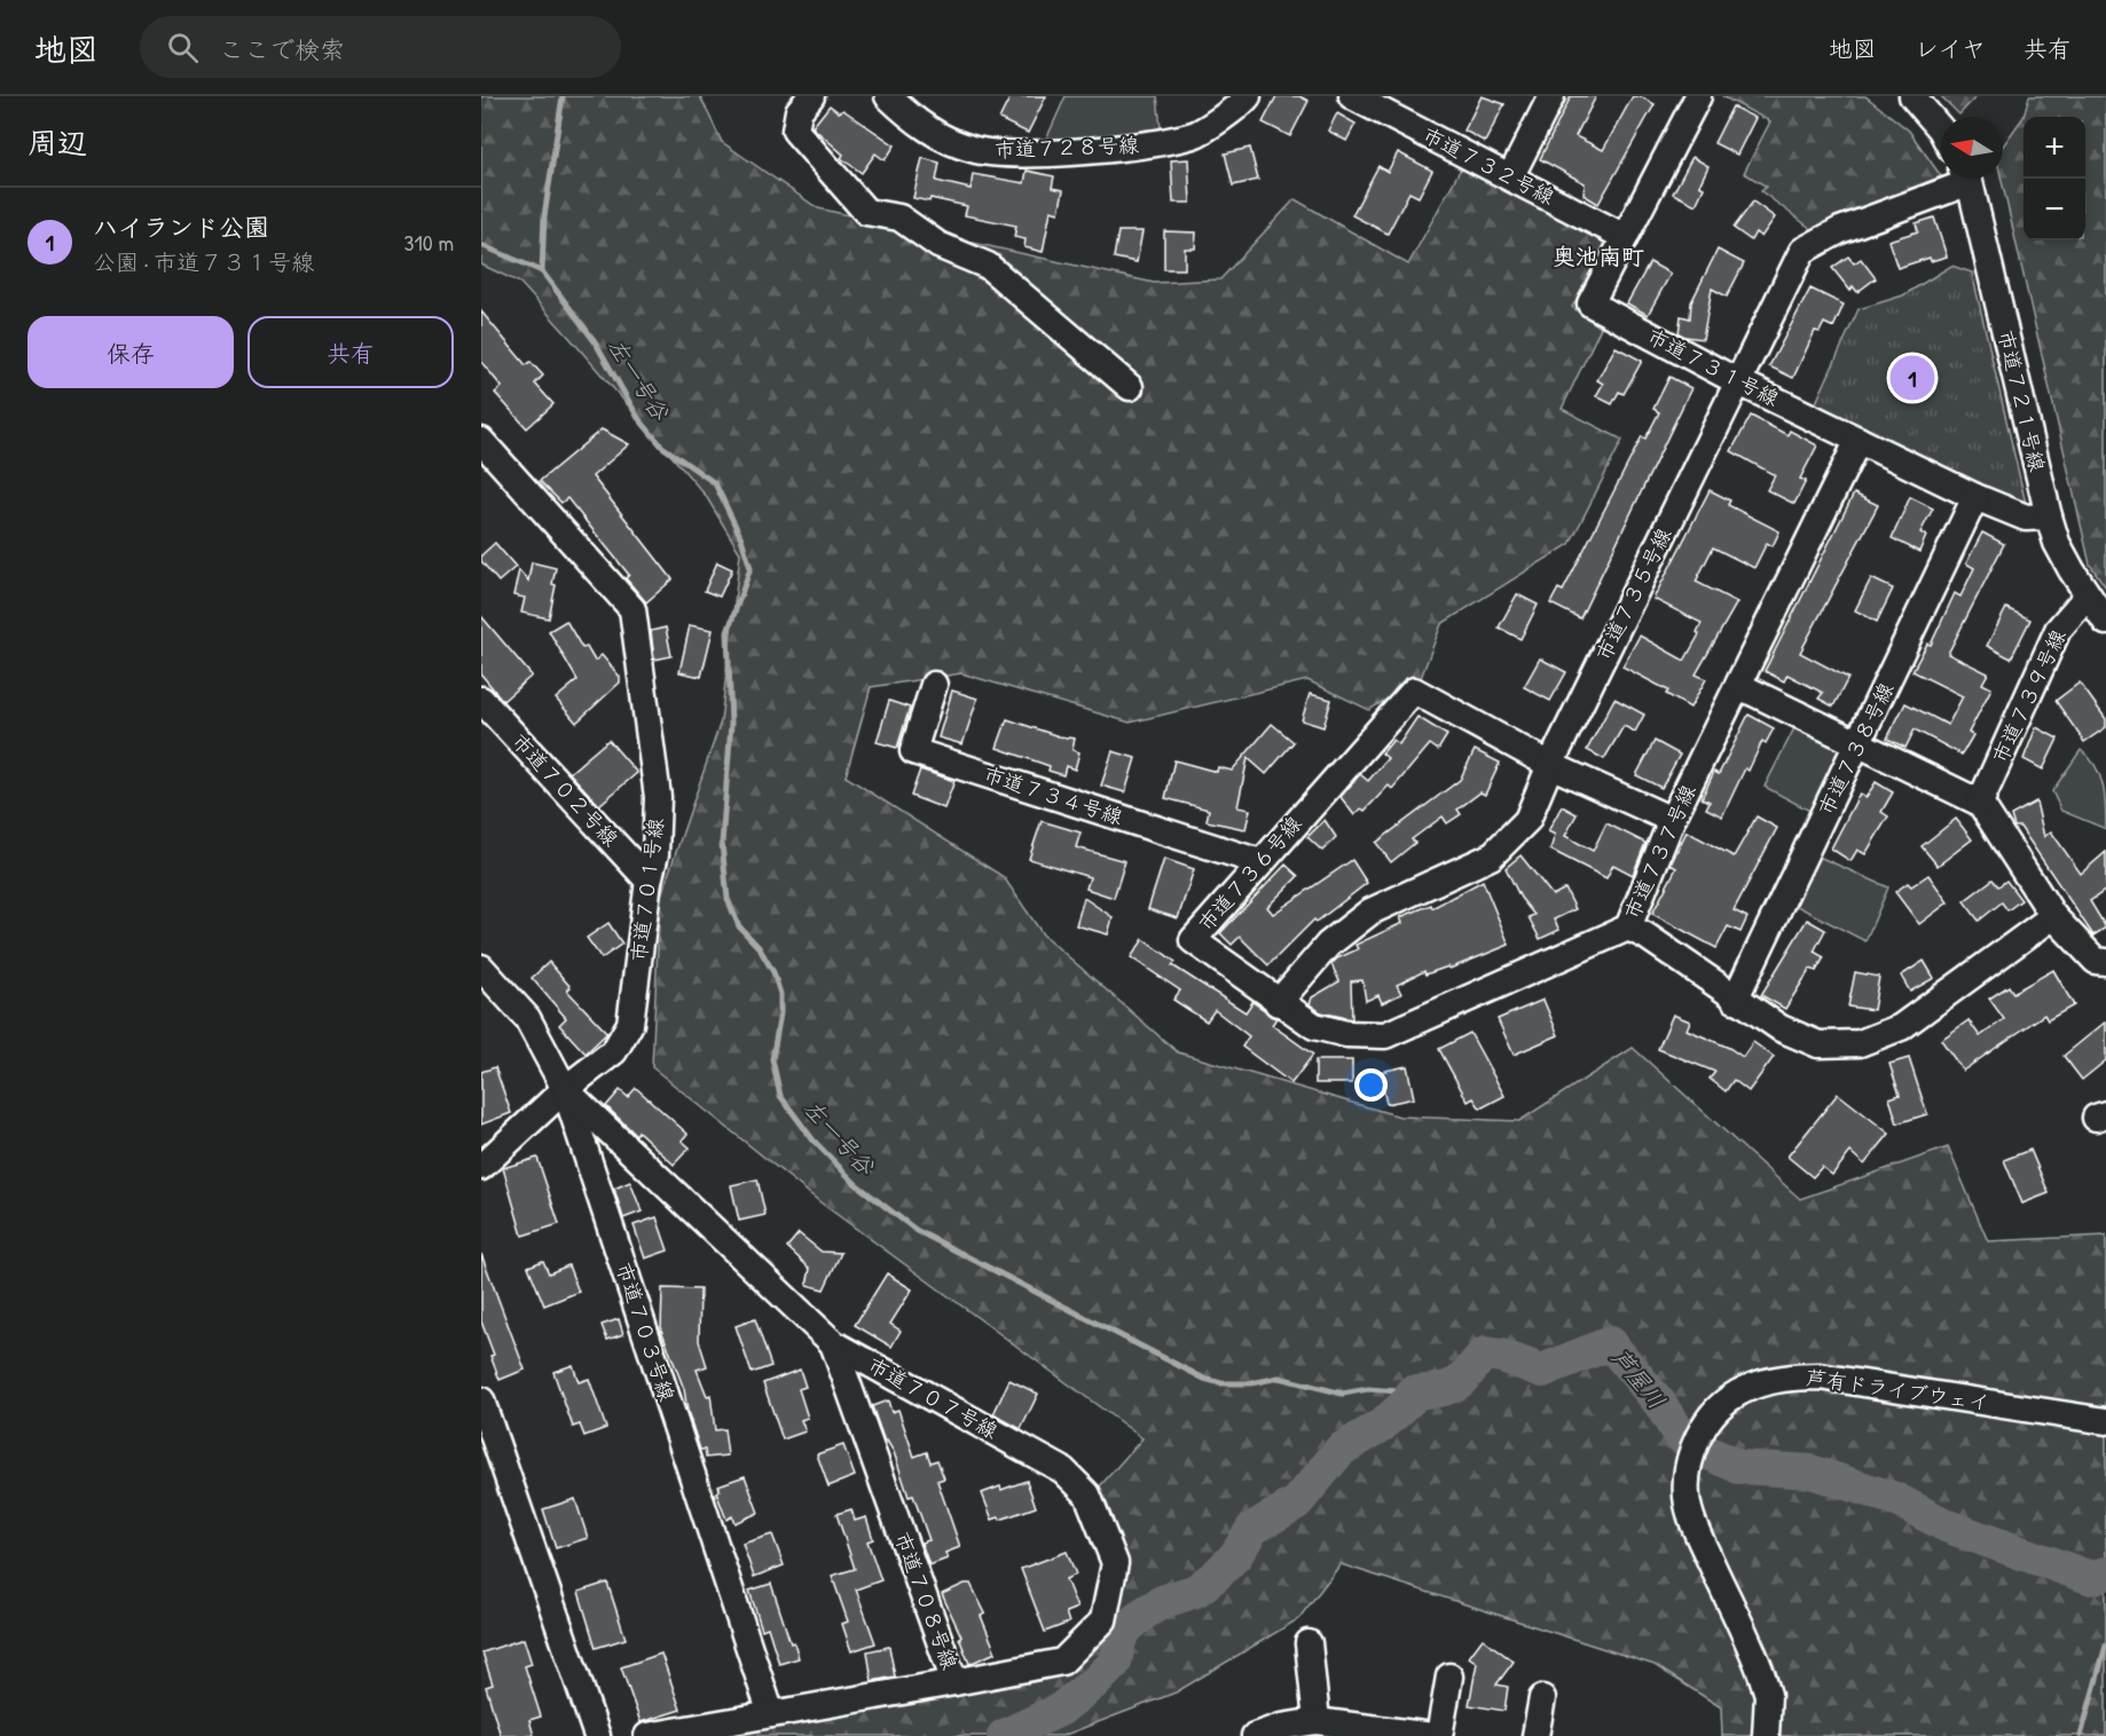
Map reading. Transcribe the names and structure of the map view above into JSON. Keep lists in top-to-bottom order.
{
  "streets": {
    "street": [
      "市道７２８号線",
      "市道７３２号線",
      "市道７３１号線",
      "市道７２１号線",
      "市道７３５号線",
      "市道７３９号線",
      "市道７３８号線",
      "市道７０２号線",
      "市道７３４号線",
      "市道７３７号線",
      "市道７３６号線",
      "市道７０１号線",
      "市道７０３号線",
      "芦有ドライブウェイ",
      "市道７０７号線",
      "市道７０８号線"
    ]
  },
  "crossings": [
    ["市道７３２号線", "市道７３１号線"],
    ["市道７３１号線", "市道７２１号線"],
    ["市道７３１号線", "市道７３５号線"],
    ["市道７３１号線", "市道７３８号線"],
    ["市道７３１号線", "市道７３７号線"],
    ["市道７２１号線", "市道７３９号線"],
    ["市道７３５号線", "市道７３６号線"],
    ["市道７３８号線", "市道７３７号線"],
    ["市道７０２号線", "市道７０１号線"],
    ["市道７３４号線", "市道７３６号線"],
    ["市道７３７号線", "市道７３６号線"],
    ["市道７０１号線", "市道７０３号線"],
    ["市道７０１号線", "市道７０７号線"],
    ["市道７０３号線", "市道７０７号線"],
    ["市道７０３号線", "市道７０８号線"],
    ["市道７０７号線", "市道７０８号線"]
  ],
  "districts": ["奥池南町"],
  "water": ["左一号谷", "芦屋川"],
  "north": "left",
  "page": {
    "header": "地図",
    "search": "ここで検索",
    "nav": ["地図", "レイヤ", "共有"],
    "heading": "周辺",
    "map_buttons": ["+", "−"],
    "list": [
      {
        "mark": "1",
        "name": "ハイランド公園",
        "note": "公園 · 市道７３１号線",
        "value": "310 m"
      }
    ],
    "buttons": ["保存", "共有"],
    "pins": "1"
  }
}
